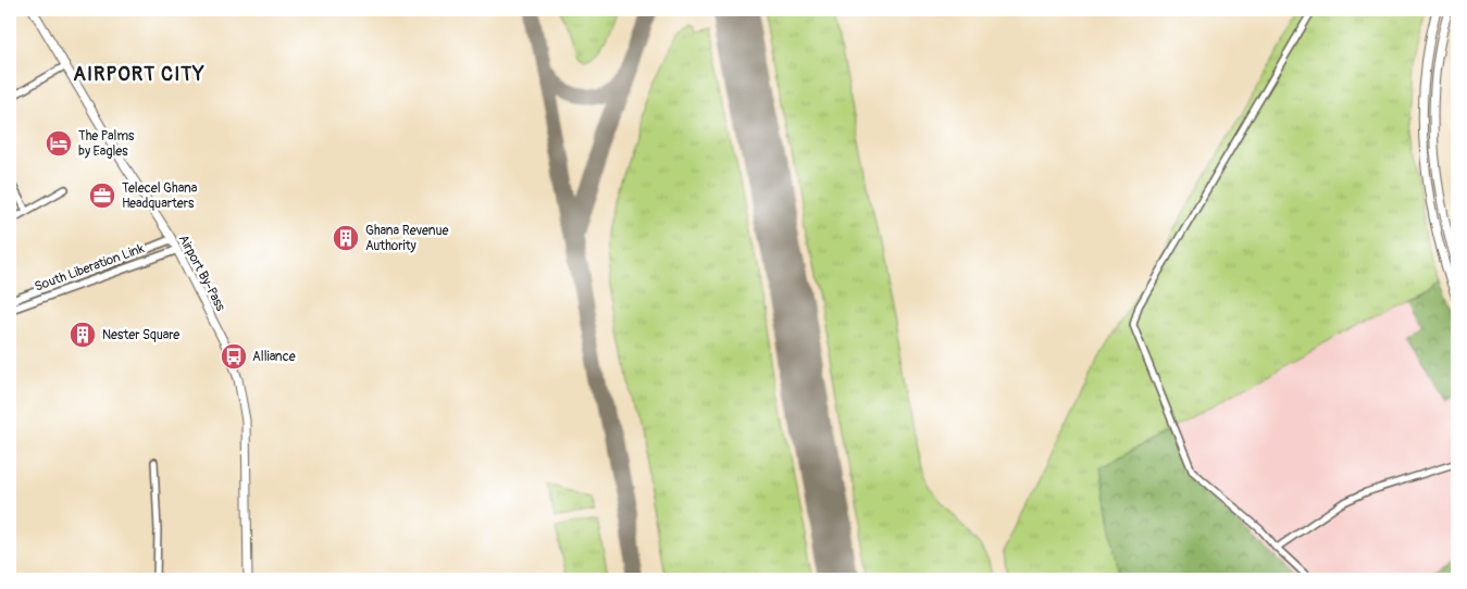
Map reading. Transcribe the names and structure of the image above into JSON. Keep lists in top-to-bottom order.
{
  "streets": {
    "main road": ["Airport By-Pass"],
    "street": ["South Liberation Link"]
  },
  "crossings": [
    ["South Liberation Link", "Airport By-Pass"]
  ],
  "districts": ["AIRPORT CITY"],
  "places": {
    "hotel": ["The Palms by Eagles"],
    "office": ["Telecel Ghana Headquarters"],
    "building": ["Ghana Revenue Authority", "Nester Square"],
    "bus stop": ["Alliance"]
  }
}
